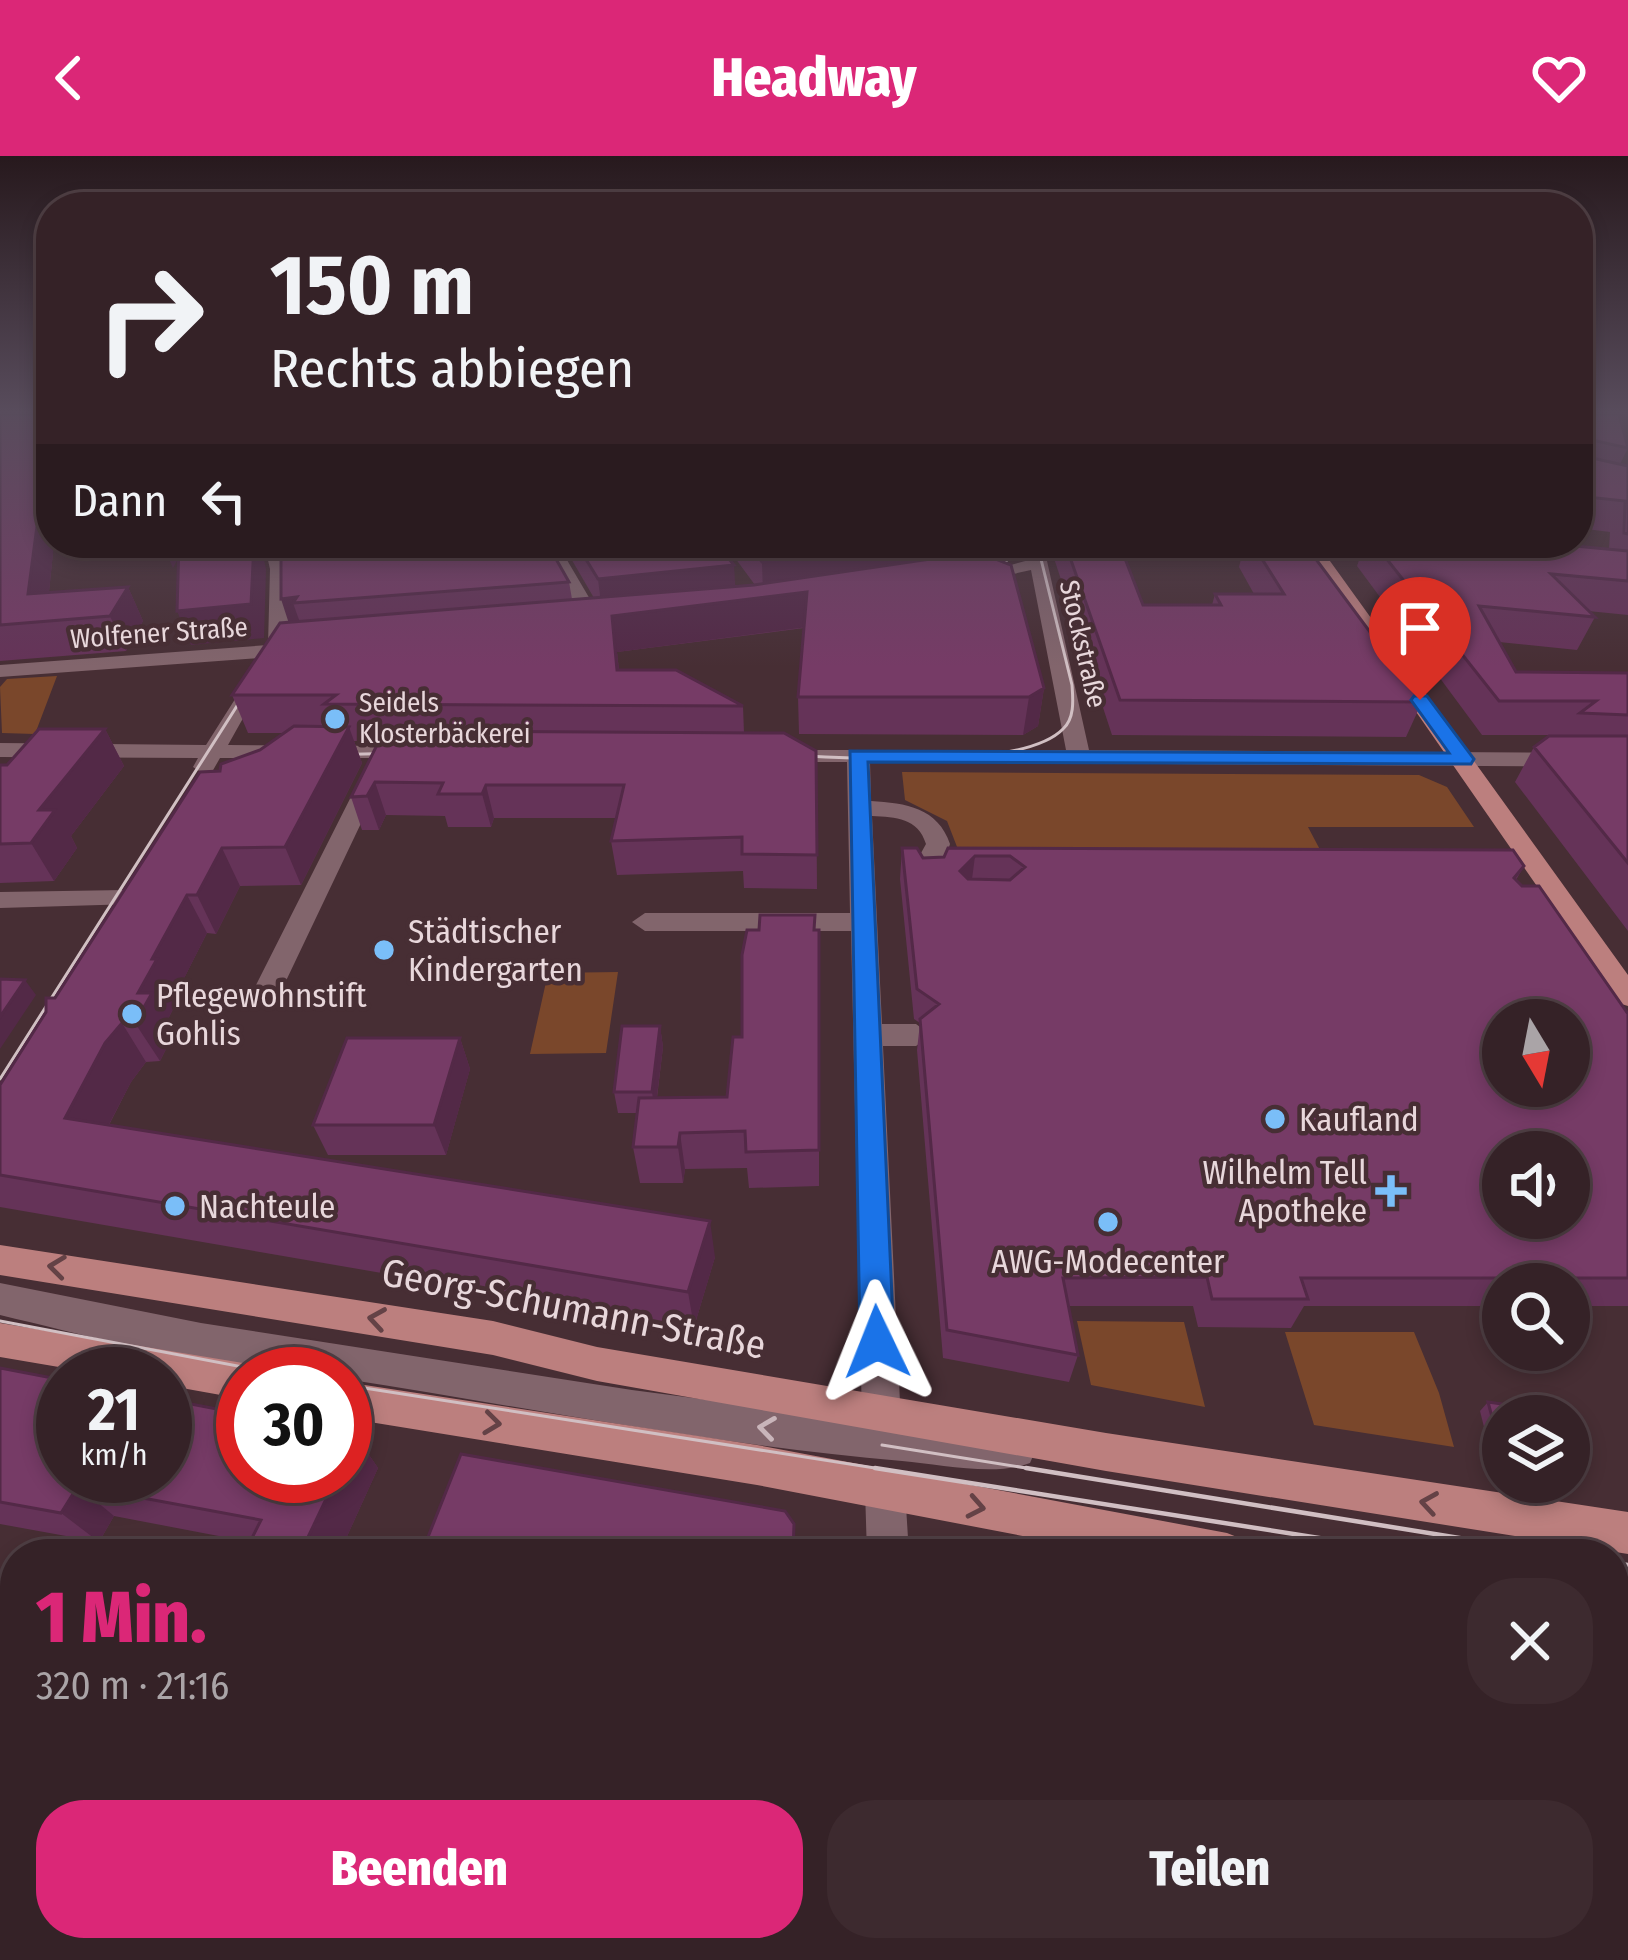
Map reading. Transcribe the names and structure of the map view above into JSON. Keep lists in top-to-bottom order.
{
  "streets": {
    "main road": ["Georg-Schumann-Straße"],
    "street": ["Wolfener Straße", "Stockstraße"]
  },
  "places": {
    "other": [
      "Seidels Klosterbäckerei",
      "Städtischer Kindergarten",
      "Pflegewohnstift Gohlis",
      "Kaufland",
      "Nachteule",
      "AWG-Modecenter"
    ],
    "health": ["Wilhelm Tell Apotheke"]
  },
  "north": "bottom",
  "page": {
    "header": "Headway",
    "turn": ["150 m", "Rechts abbiegen"],
    "then": "Dann",
    "speed": "21 km/h",
    "limit": "30",
    "heading": ["1 Min.", "320 m · 21:16"],
    "buttons": ["Beenden", "Teilen"]
  }
}
